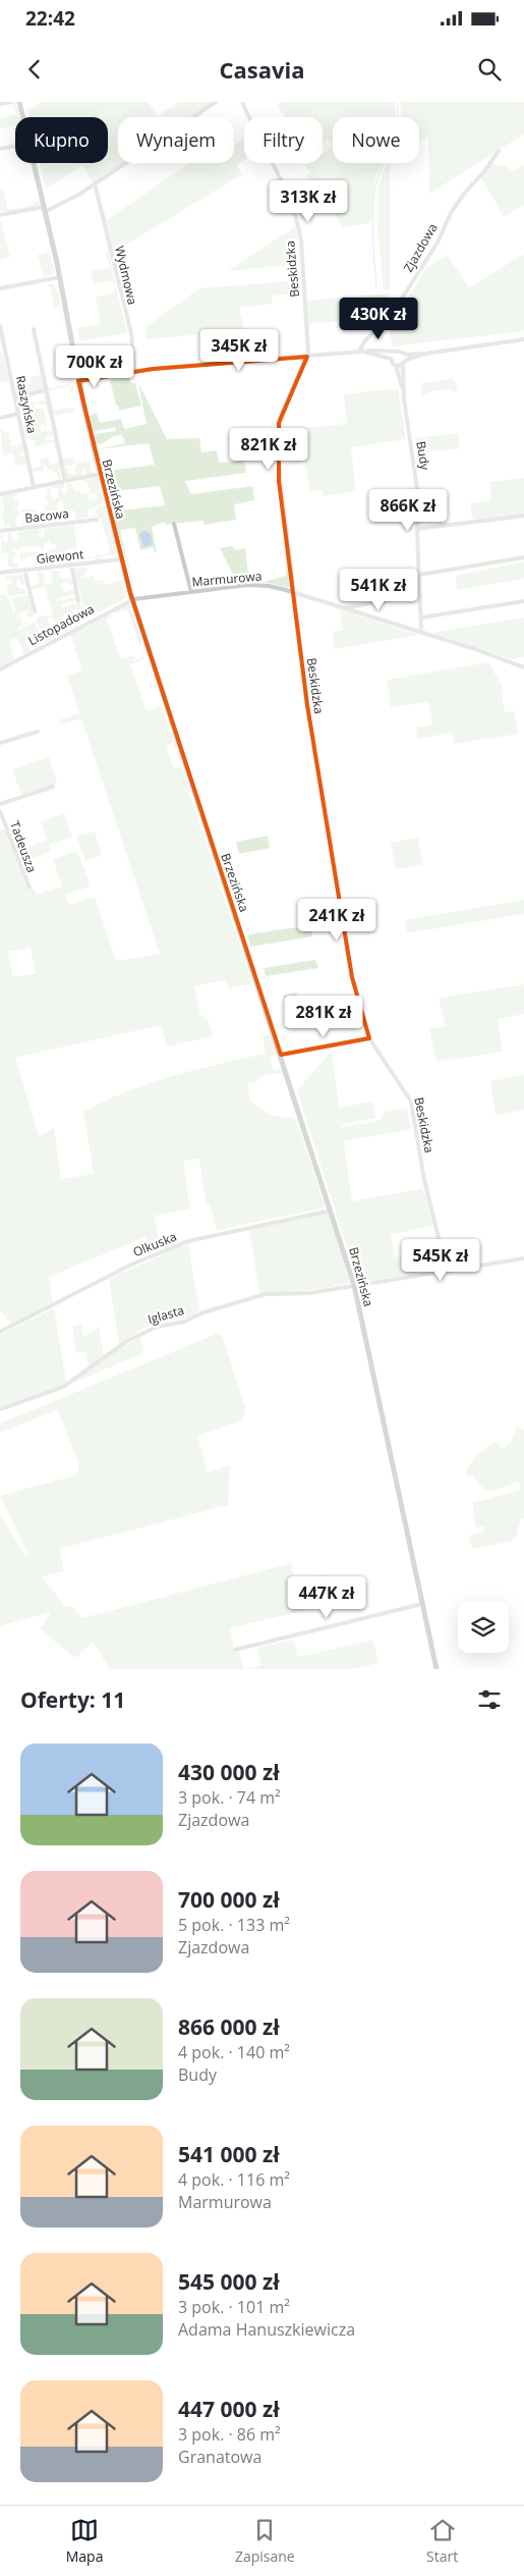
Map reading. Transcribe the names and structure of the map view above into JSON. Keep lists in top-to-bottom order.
{
  "streets": {
    "main road": ["Brzezińska"],
    "street": [
      "Zjazdowa",
      "Beskidzka",
      "Wydmowa",
      "Raszyńska",
      "Budy",
      "Bacowa",
      "Giewont",
      "Marmurowa",
      "Listopadowa",
      "Tadeusza",
      "Olkuska",
      "Iglasta"
    ]
  },
  "crossings": [
    ["Beskidzka", "Marmurowa"],
    ["Beskidzka", "Iglasta"],
    ["Budy", "Marmurowa"],
    ["Brzezińska", "Giewont"],
    ["Brzezińska", "Marmurowa"],
    ["Brzezińska", "Listopadowa"],
    ["Brzezińska", "Olkuska"],
    ["Brzezińska", "Iglasta"],
    ["Marmurowa", "Listopadowa"]
  ],
  "page": {
    "status": "22:42",
    "header": "Casavia",
    "chip": [
      "Kupno",
      "Wynajem",
      "Filtry",
      "Nowe"
    ],
    "price": [
      "313K zł",
      "430K zł",
      "345K zł",
      "700K zł",
      "821K zł",
      "866K zł",
      "541K zł",
      "241K zł",
      "281K zł",
      "545K zł",
      "447K zł"
    ],
    "heading": "Oferty: 11",
    "list": [
      {
        "name": "430 000 zł",
        "note": "3 pok. · 74 m² · Zjazdowa"
      },
      {
        "name": "700 000 zł",
        "note": "5 pok. · 133 m² · Zjazdowa"
      },
      {
        "name": "866 000 zł",
        "note": "4 pok. · 140 m² · Budy"
      },
      {
        "name": "541 000 zł",
        "note": "4 pok. · 116 m² · Marmurowa"
      },
      {
        "name": "545 000 zł",
        "note": "3 pok. · 101 m² · Adama Hanuszkiewicza"
      },
      {
        "name": "447 000 zł",
        "note": "3 pok. · 86 m² · Granatowa"
      }
    ],
    "tabs": ["Mapa", "Zapisane", "Start"]
  }
}
